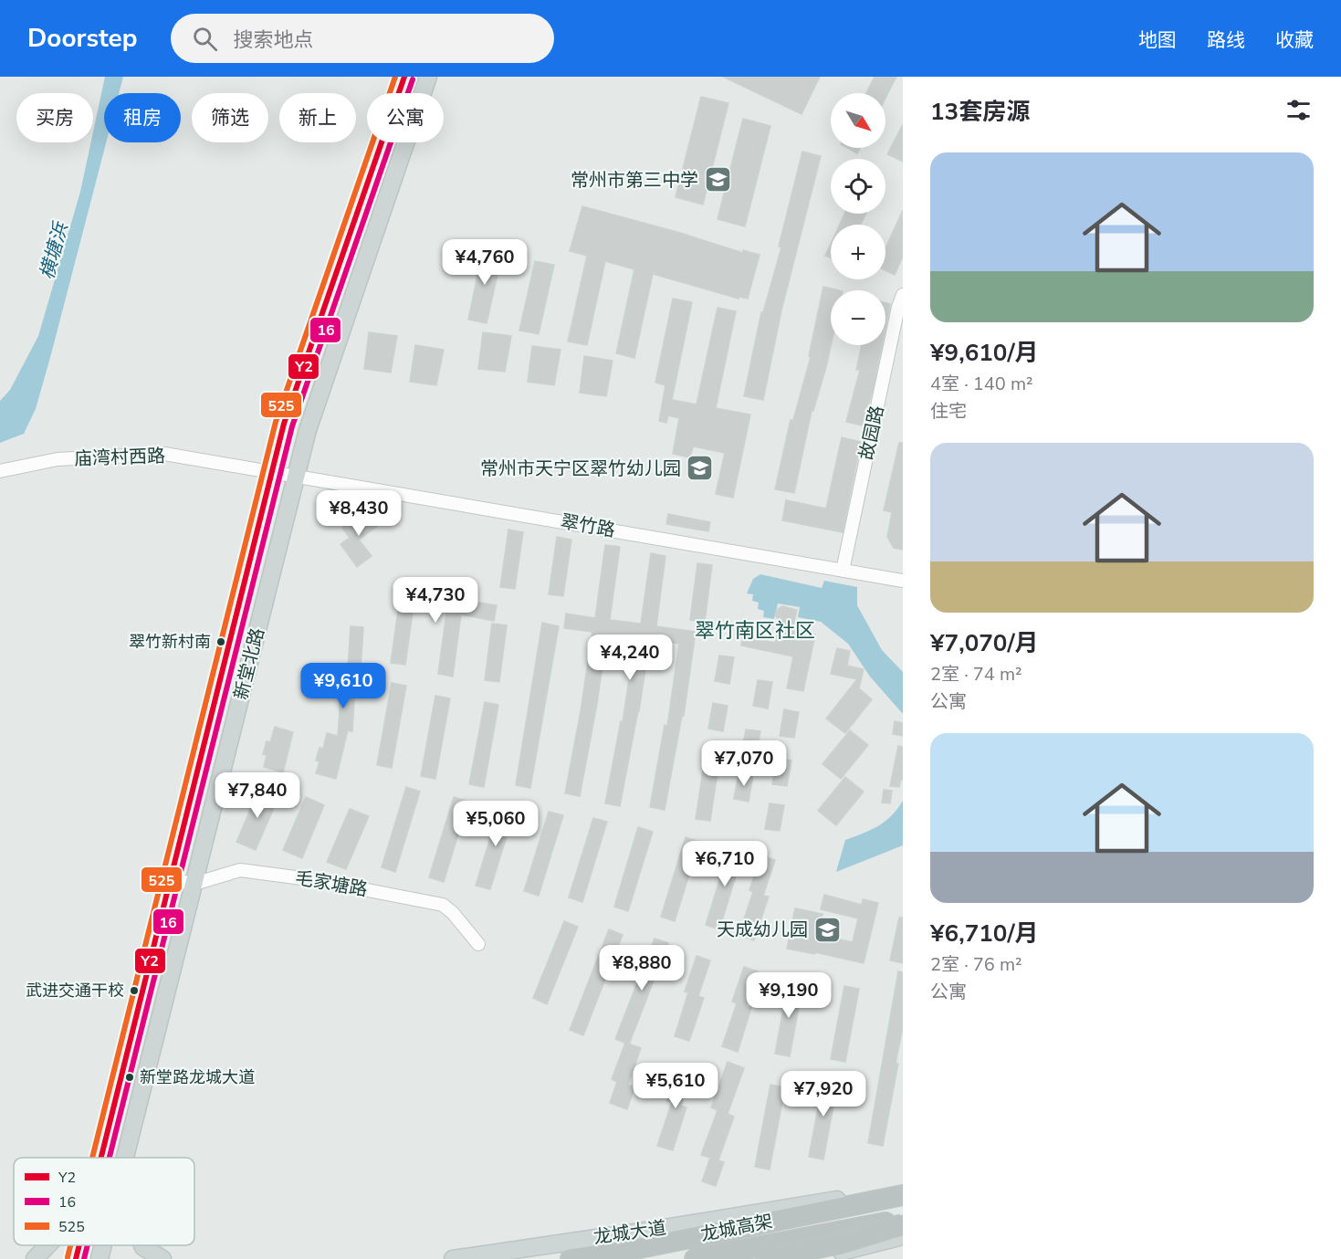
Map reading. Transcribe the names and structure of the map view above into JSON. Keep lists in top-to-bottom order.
{
  "streets": {
    "highway": ["龙城高架"],
    "main road": ["新堂北路", "龙城大道"],
    "street": [
      "故园路",
      "庙湾村西路",
      "翠竹路",
      "毛家塘路"
    ]
  },
  "crossings": [
    ["故园路", "翠竹路"],
    ["庙湾村西路", "翠竹路"],
    ["庙湾村西路", "新堂北路"],
    ["翠竹路", "新堂北路"],
    ["新堂北路", "毛家塘路"]
  ],
  "districts": ["翠竹南区社区"],
  "water": ["横塘浜"],
  "places": {
    "school or university": ["常州市第三中学", "常州市天宁区翠竹幼儿园", "天成幼儿园"],
    "other": ["翠竹新村南", "武进交通干校", "新堂路龙城大道"]
  },
  "lines": ["transit line Y2", "transit line 525", "transit line 16"],
  "legend": ["Y2", "16", "525"],
  "north": "bottom right",
  "page": {
    "header": "Doorstep",
    "search": "搜索地点",
    "nav": ["地图", "路线", "收藏"],
    "heading": "13套房源",
    "map_buttons": ["+", "−"],
    "chip": [
      "买房",
      "租房",
      "筛选",
      "新上",
      "公寓"
    ],
    "list": [
      {
        "name": "¥9,610/月",
        "note": "4室 · 140 m² · 住宅"
      },
      {
        "name": "¥7,070/月",
        "note": "2室 · 74 m² · 公寓"
      },
      {
        "name": "¥6,710/月",
        "note": "2室 · 76 m² · 公寓"
      }
    ],
    "price": [
      "¥4,760",
      "¥8,430",
      "¥4,730",
      "¥4,240",
      "¥9,610",
      "¥7,070",
      "¥7,840",
      "¥5,060",
      "¥6,710",
      "¥8,880",
      "¥9,190",
      "¥5,610",
      "¥7,920"
    ]
  }
}
